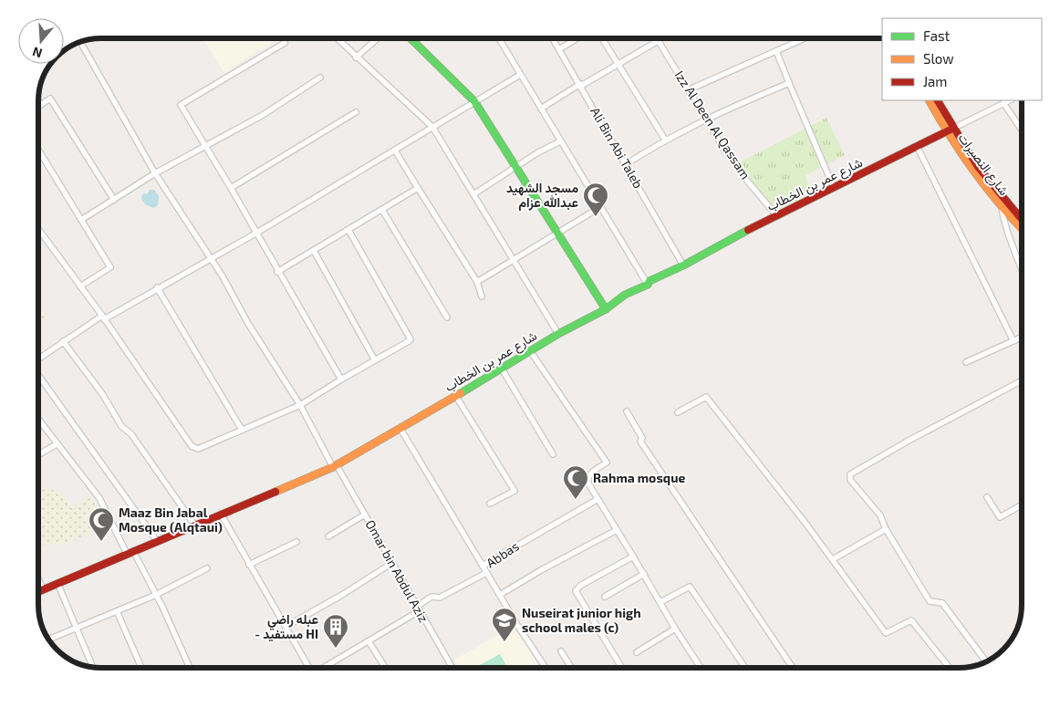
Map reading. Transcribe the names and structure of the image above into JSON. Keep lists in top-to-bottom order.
{
  "streets": {
    "street": [
      "Izz Al Deen Al Qassam",
      "Ali Bin Abi Taleb",
      "شارع النصيرات",
      "شارع عمر بن الخطاب",
      "Abbas",
      "Omar bin Abdul Aziz"
    ]
  },
  "crossings": [
    ["Izz Al Deen Al Qassam", "شارع عمر بن الخطاب"],
    ["Ali Bin Abi Taleb", "شارع عمر بن الخطاب"],
    ["شارع النصيرات", "شارع عمر بن الخطاب"],
    ["شارع عمر بن الخطاب", "Omar bin Abdul Aziz"],
    ["Abbas", "Omar bin Abdul Aziz"]
  ],
  "places": {
    "mosque": ["مسجد الشهيد عبدالله عزام", "Rahma mosque", "Maaz Bin Jabal Mosque (Alqtaui)"],
    "school or university": ["Nuseirat junior high school males (c)"],
    "building": ["عبله راضي - مستفيد HI"]
  },
  "legend": ["Fast", "Slow", "Jam"],
  "north": "bottom"
}
